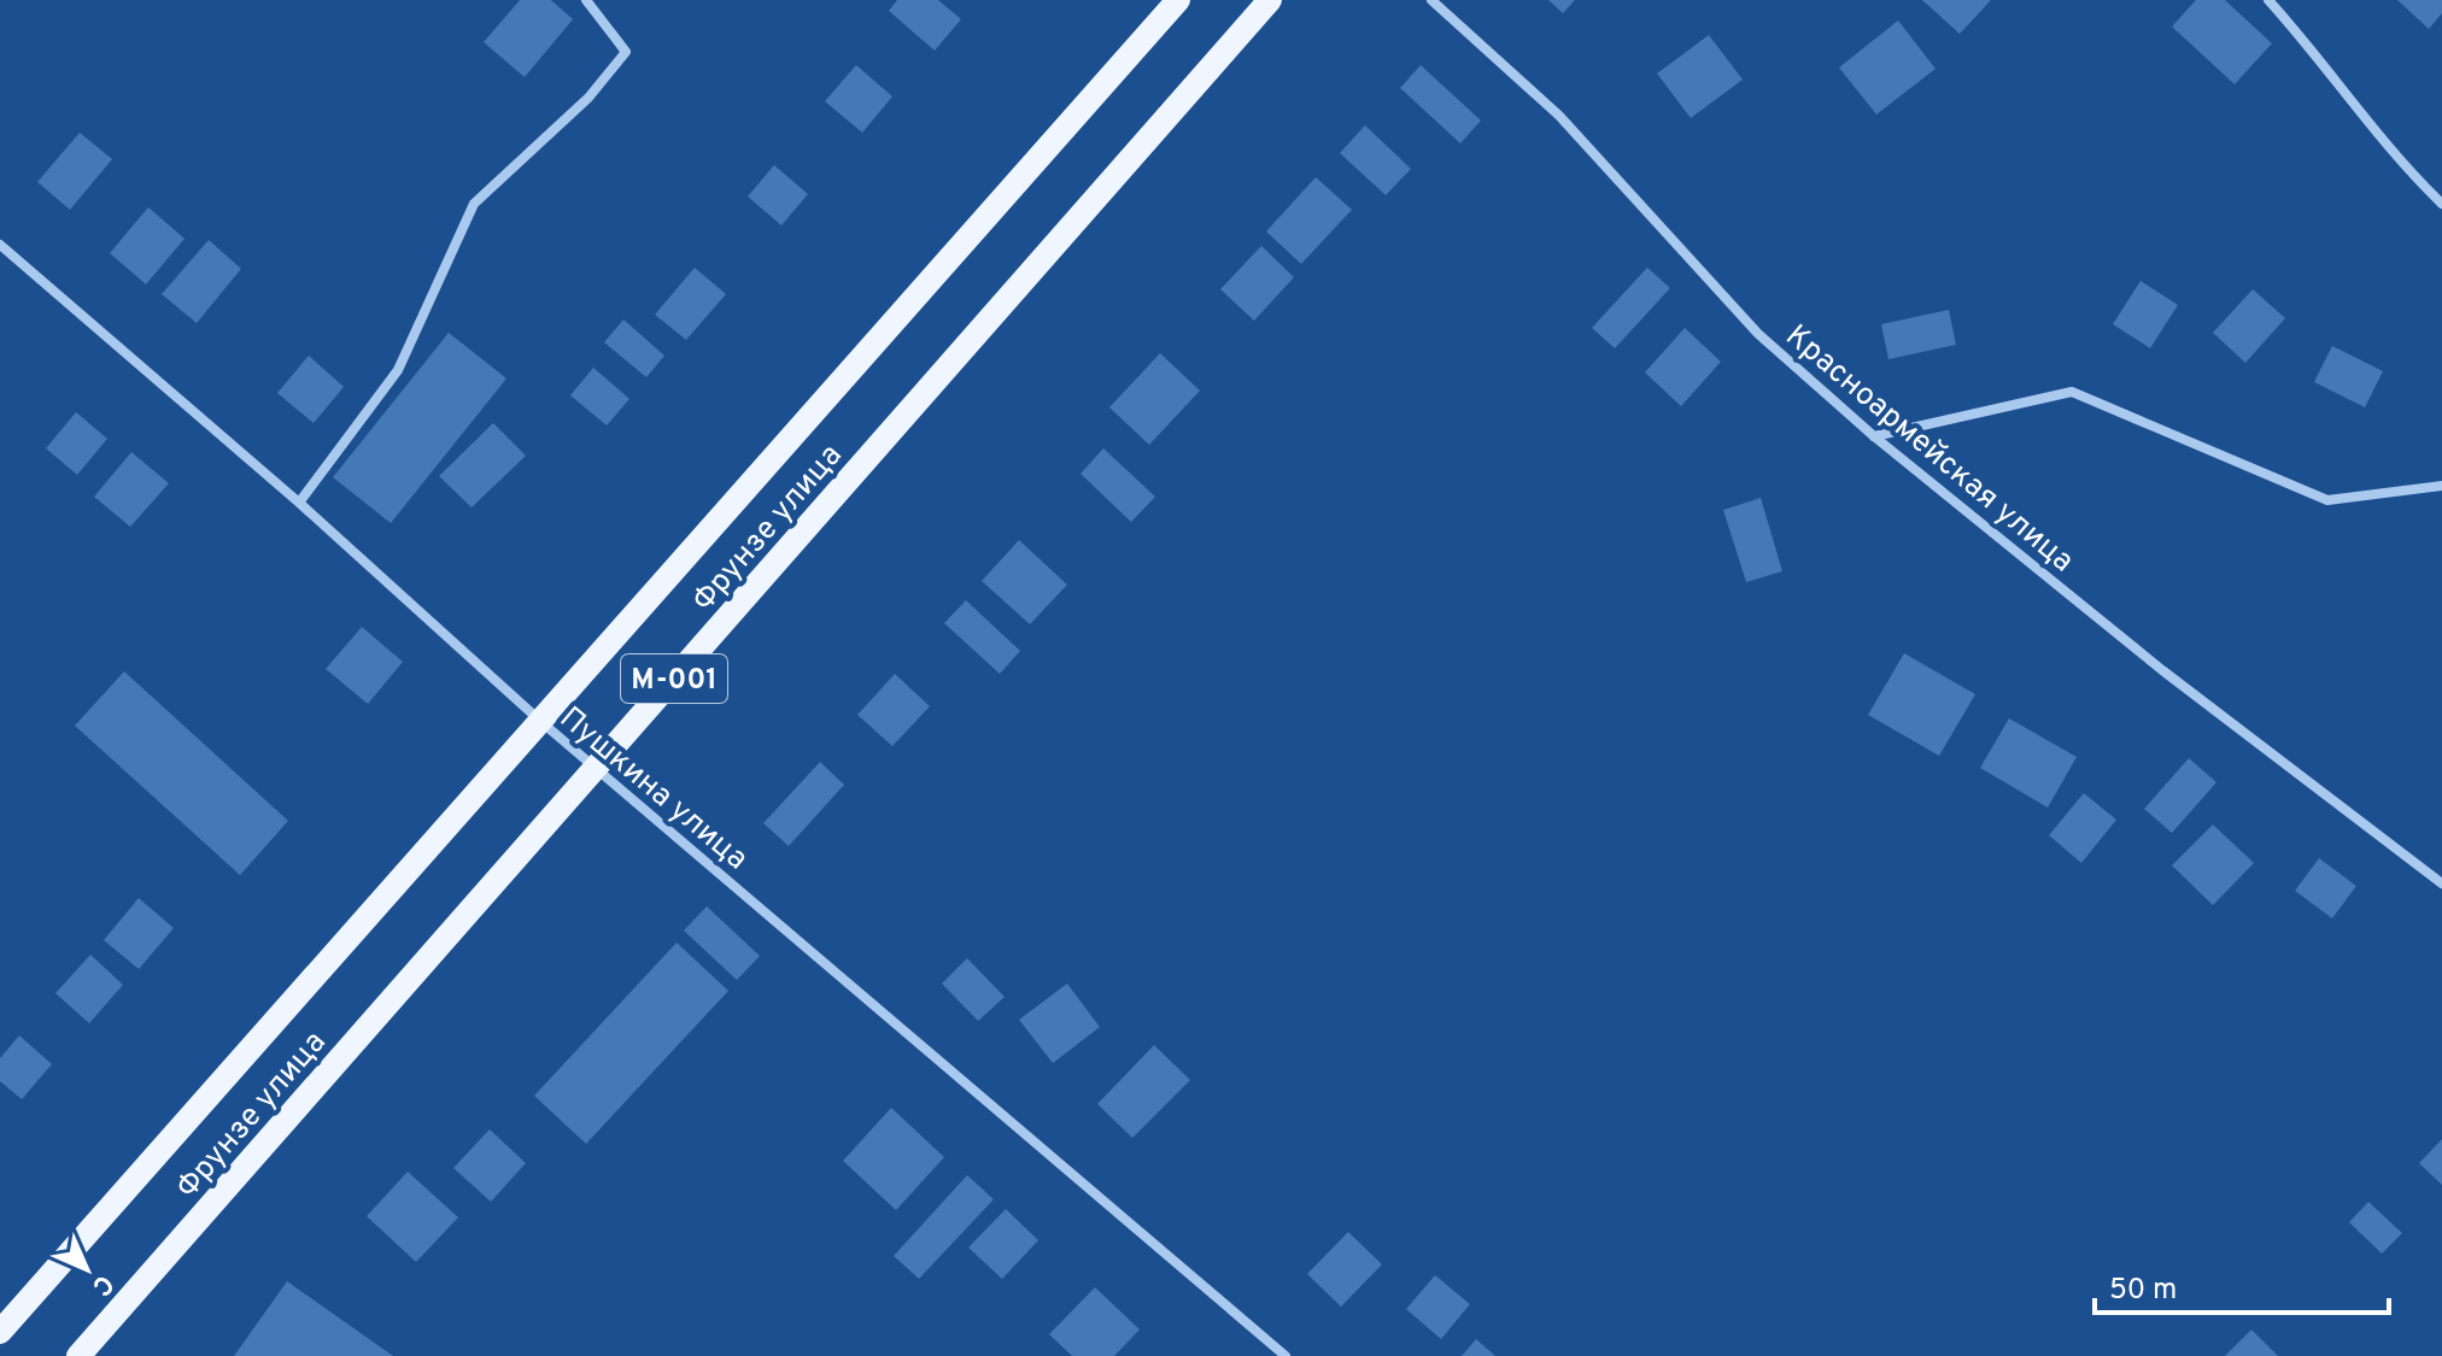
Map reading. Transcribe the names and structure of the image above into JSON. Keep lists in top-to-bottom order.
{
  "streets": {
    "main road": ["Фрунзе улица", "M-001"],
    "street": ["Красноармейская улица", "Пушкина улица"]
  },
  "crossings": [
    ["Фрунзе улица", "Пушкина улица"]
  ],
  "scale_bar": "50 m",
  "north": "bottom right"
}
